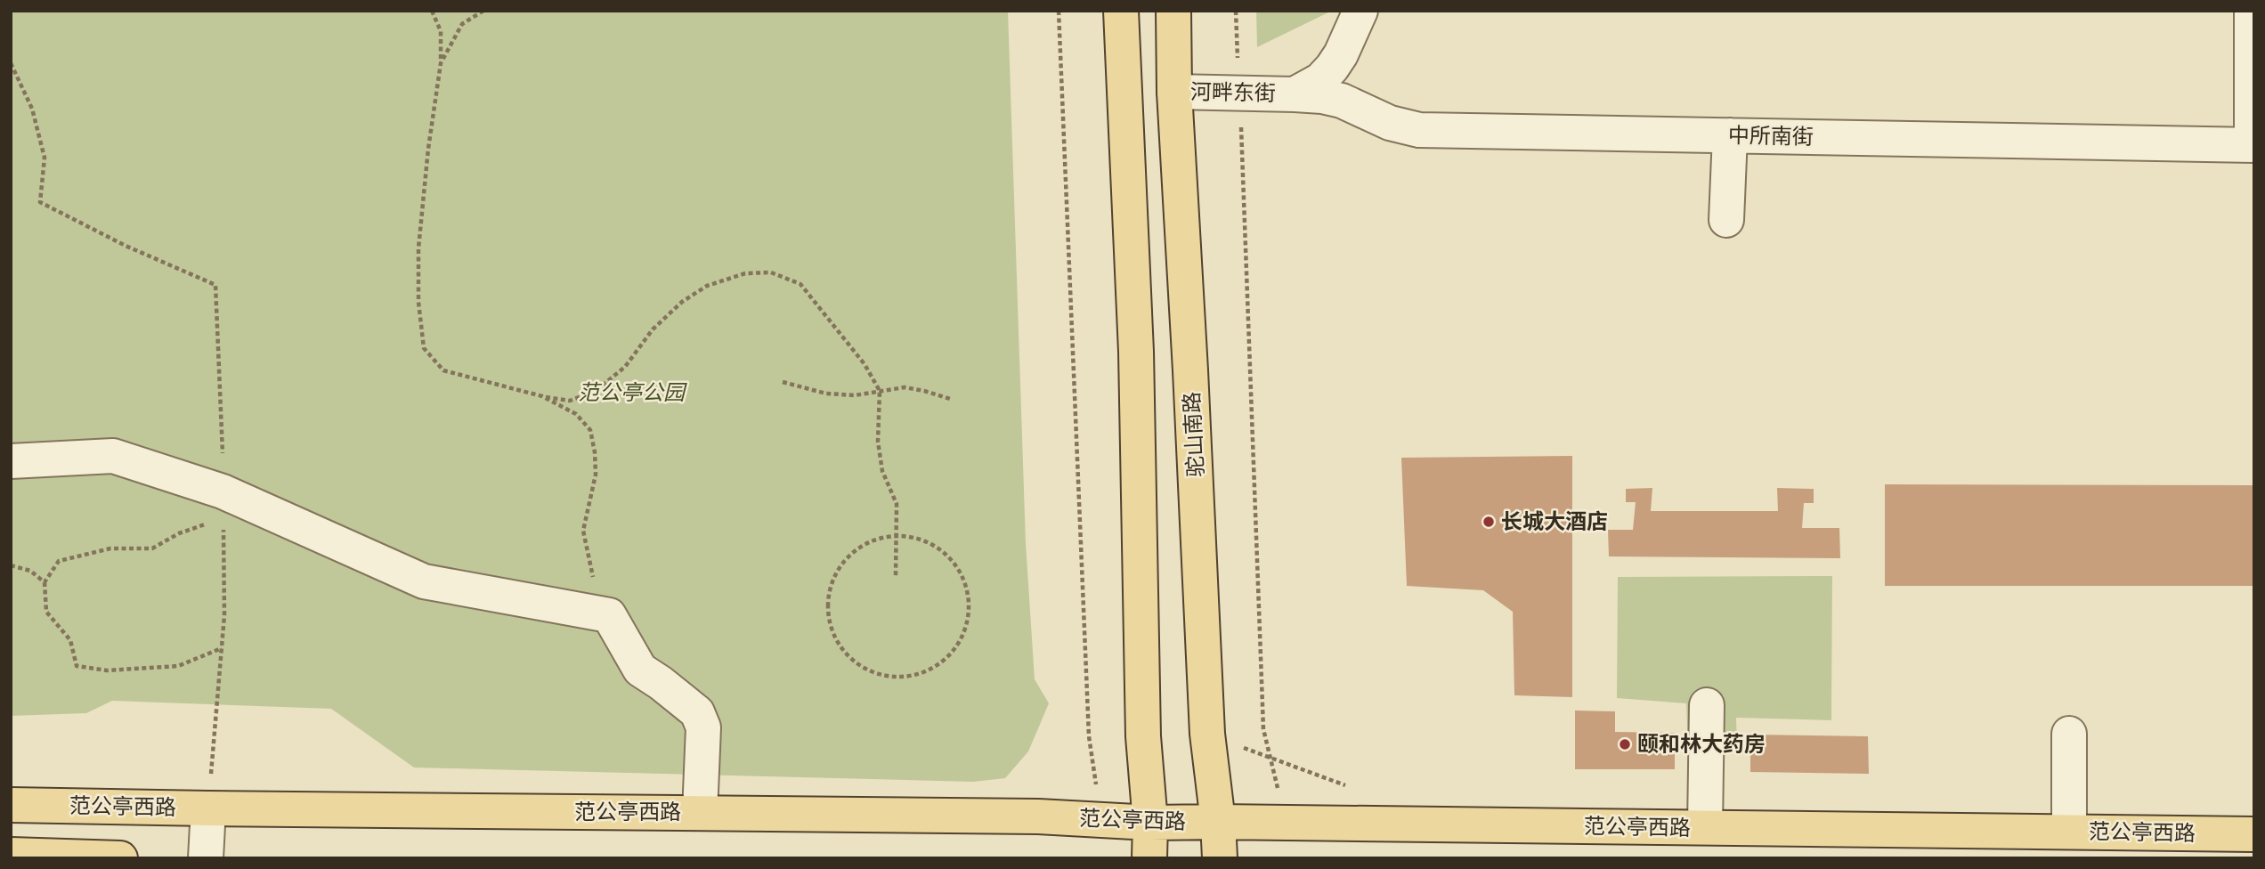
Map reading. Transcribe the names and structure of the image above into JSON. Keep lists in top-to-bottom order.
{
  "streets": {
    "main road": ["驼山南路", "范公亭西路"],
    "street": ["河畔东街", "中所南街"]
  },
  "crossings": [
    ["河畔东街", "中所南街"],
    ["河畔东街", "驼山南路"],
    ["驼山南路", "范公亭西路"]
  ],
  "parks": ["范公亭公园"],
  "places": ["长城大酒店", "颐和林大药房"]
}
